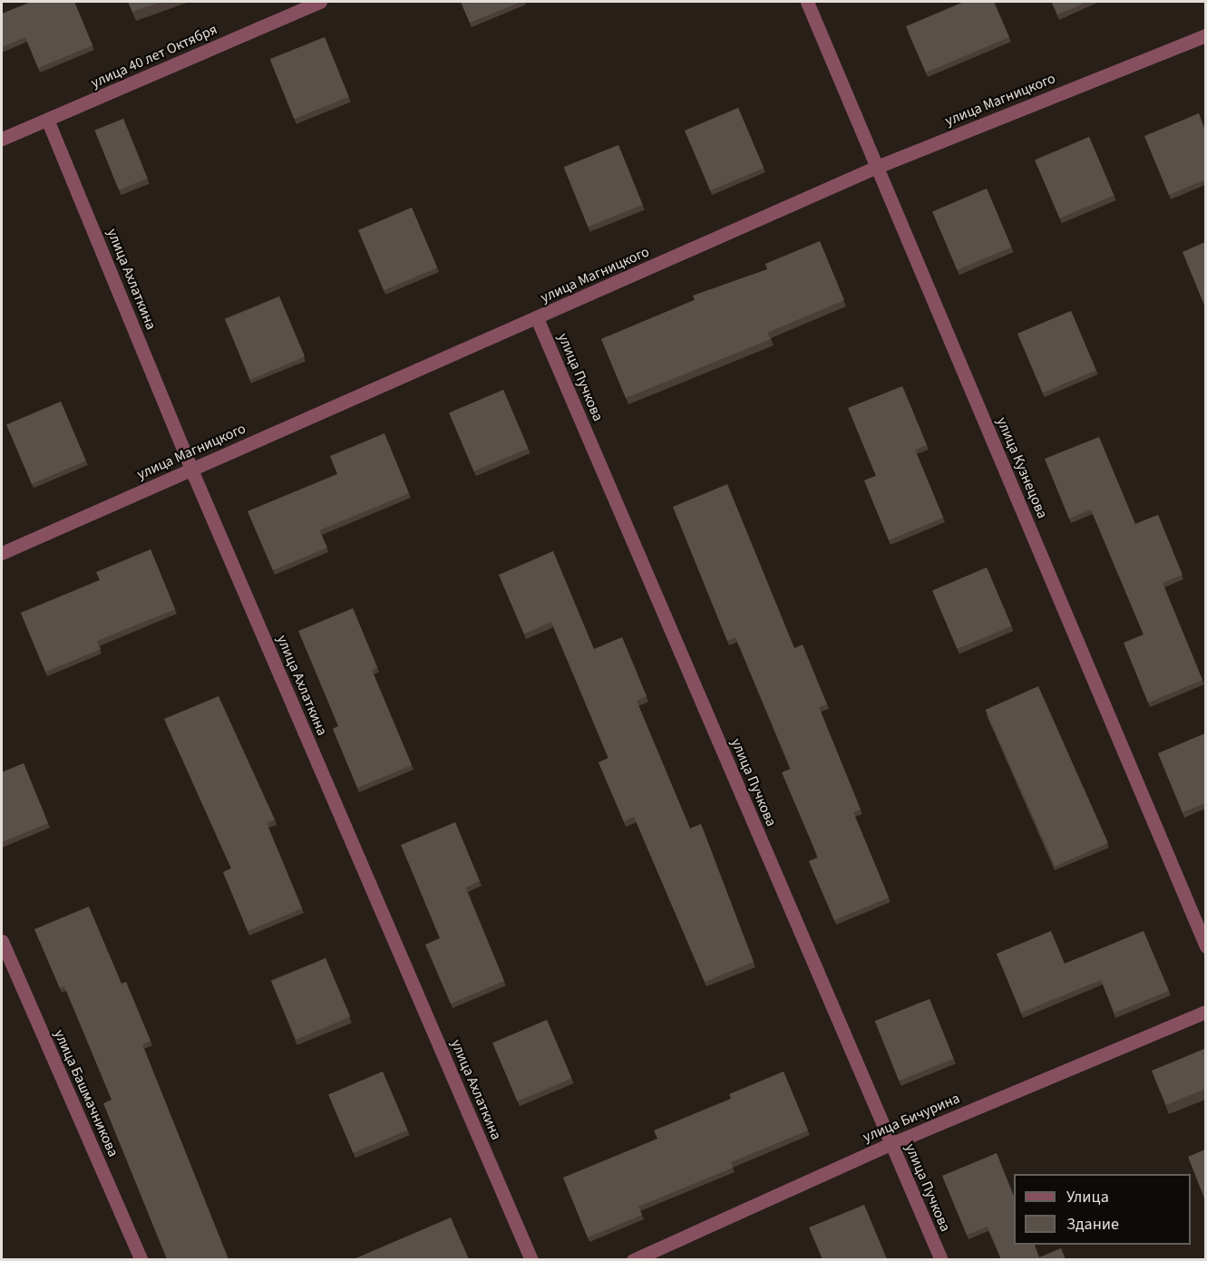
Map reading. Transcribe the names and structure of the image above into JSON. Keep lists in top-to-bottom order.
{
  "streets": {
    "street": [
      "улица 40 лет Октября",
      "улица Магницкого",
      "улица Ахлаткина",
      "улица Пучкова",
      "улица Кузнецова",
      "улица Башмачникова",
      "улица Бичурина"
    ]
  },
  "crossings": [
    ["улица 40 лет Октября", "улица Ахлаткина"],
    ["улица Магницкого", "улица Ахлаткина"],
    ["улица Магницкого", "улица Пучкова"],
    ["улица Магницкого", "улица Кузнецова"],
    ["улица Пучкова", "улица Бичурина"]
  ],
  "legend": ["Улица", "Здание"]
}
